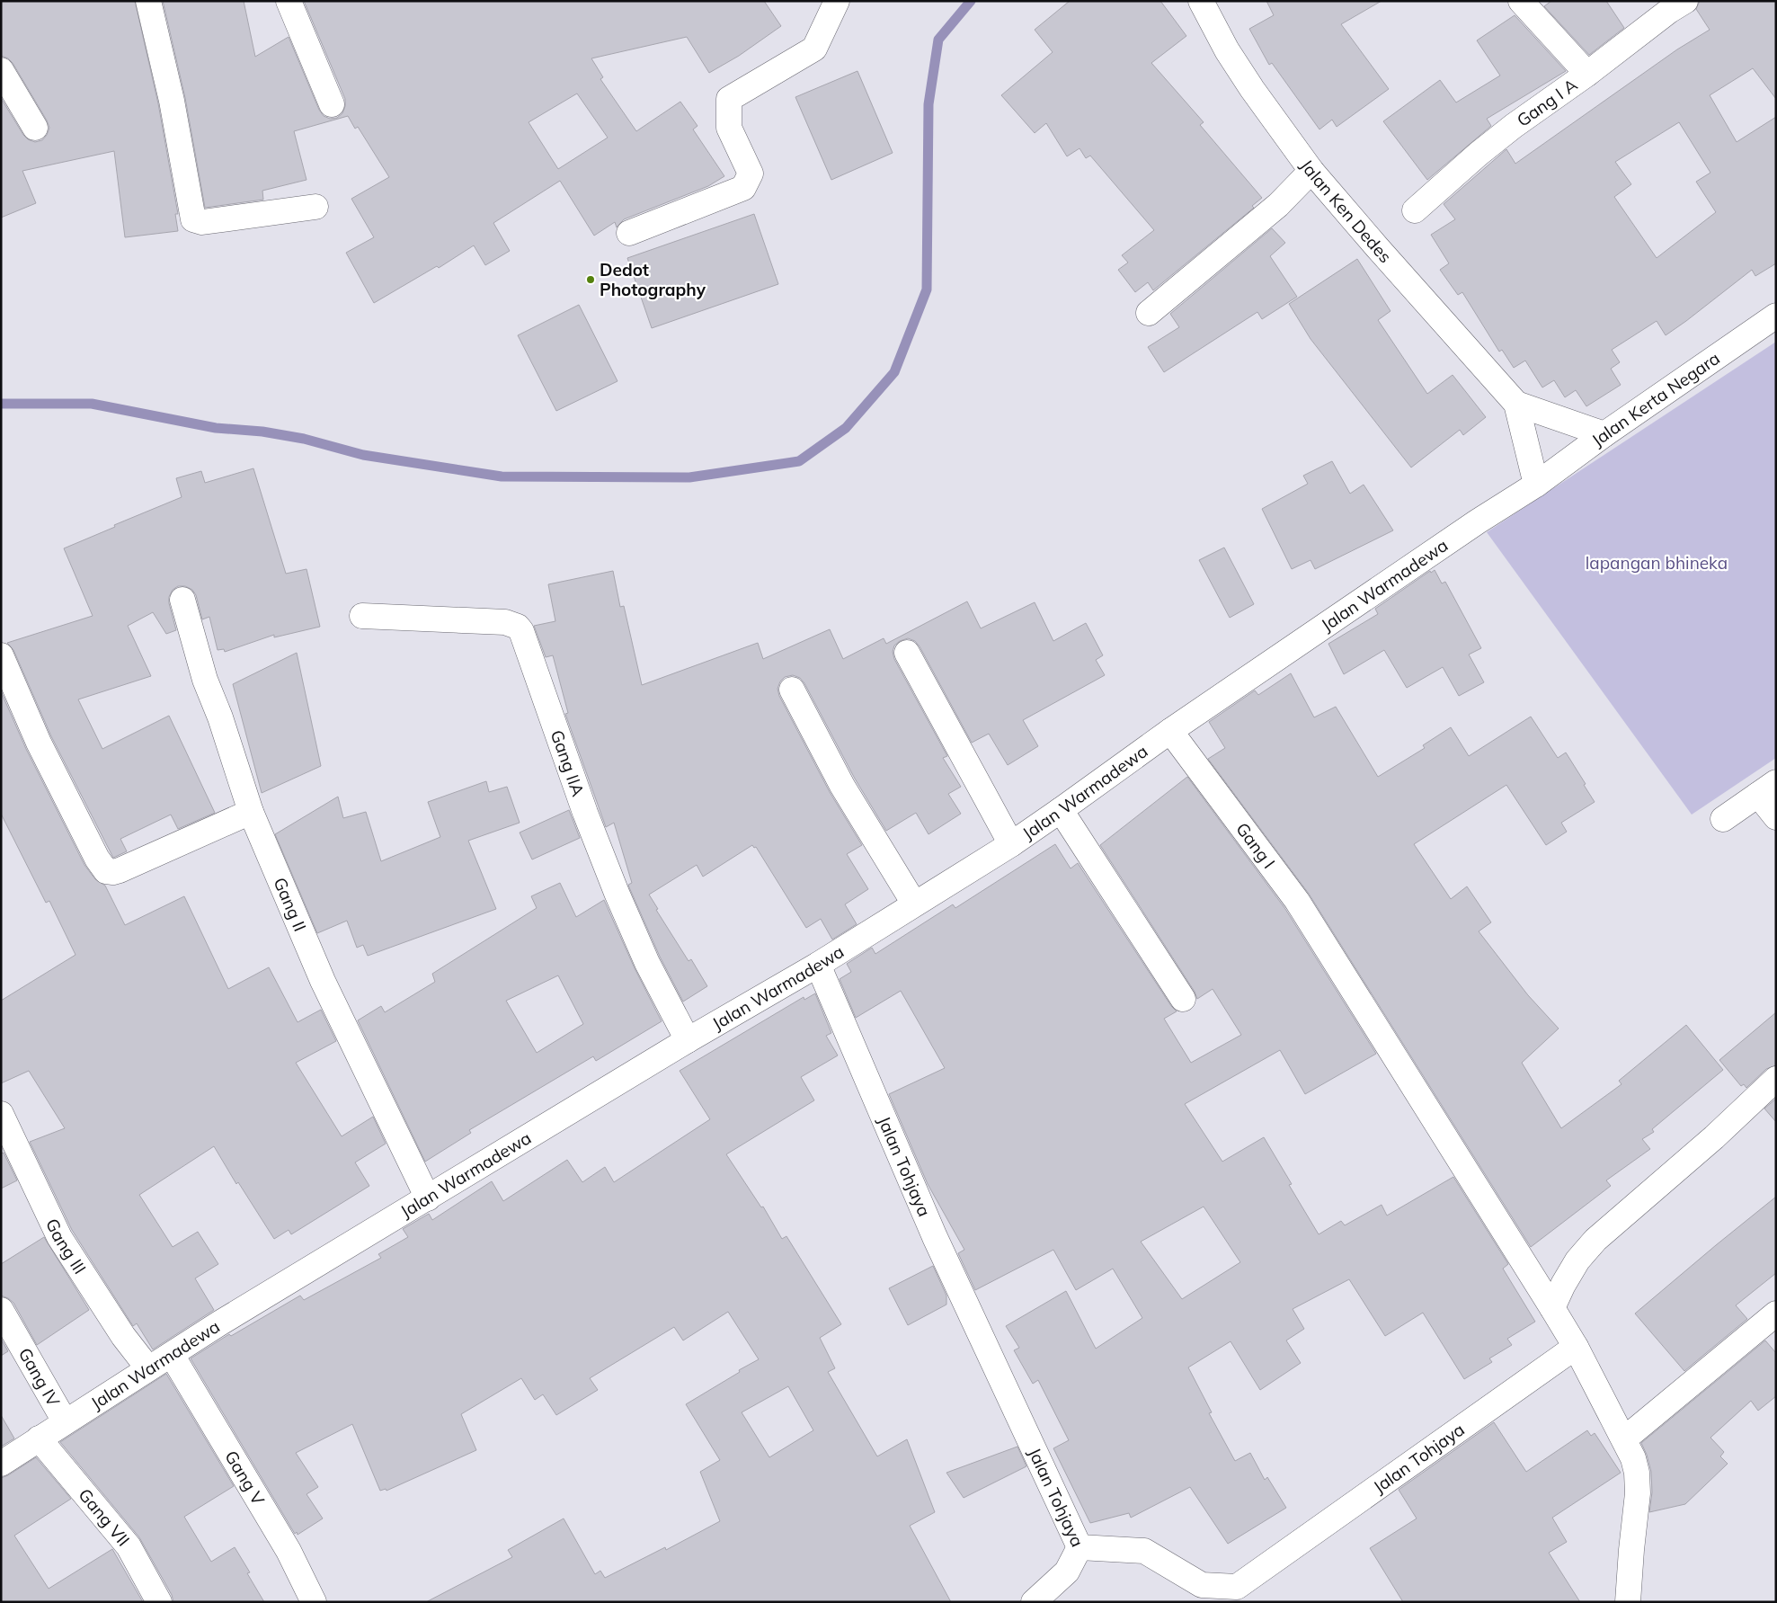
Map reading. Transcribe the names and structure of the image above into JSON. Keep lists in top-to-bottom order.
{
  "streets": {
    "street": [
      "Gang I A",
      "Jalan Ken Dedes",
      "Jalan Kerta Negara",
      "Jalan Warmadewa",
      "Gang IIA",
      "Gang I",
      "Gang II",
      "Jalan Tohjaya",
      "Gang III",
      "Gang IV",
      "Gang V",
      "Gang VII"
    ]
  },
  "crossings": [
    ["Jalan Ken Dedes", "Jalan Kerta Negara"],
    ["Jalan Ken Dedes", "Jalan Warmadewa"],
    ["Jalan Kerta Negara", "Jalan Warmadewa"],
    ["Jalan Warmadewa", "Gang IIA"],
    ["Jalan Warmadewa", "Gang I"],
    ["Jalan Warmadewa", "Gang II"],
    ["Jalan Warmadewa", "Jalan Tohjaya"],
    ["Jalan Warmadewa", "Gang III"],
    ["Jalan Warmadewa", "Gang IV"],
    ["Jalan Warmadewa", "Gang V"],
    ["Jalan Warmadewa", "Gang VII"],
    ["Gang I", "Jalan Tohjaya"]
  ],
  "parks": ["lapangan bhineka"],
  "places": ["Dedot Photography"]
}
